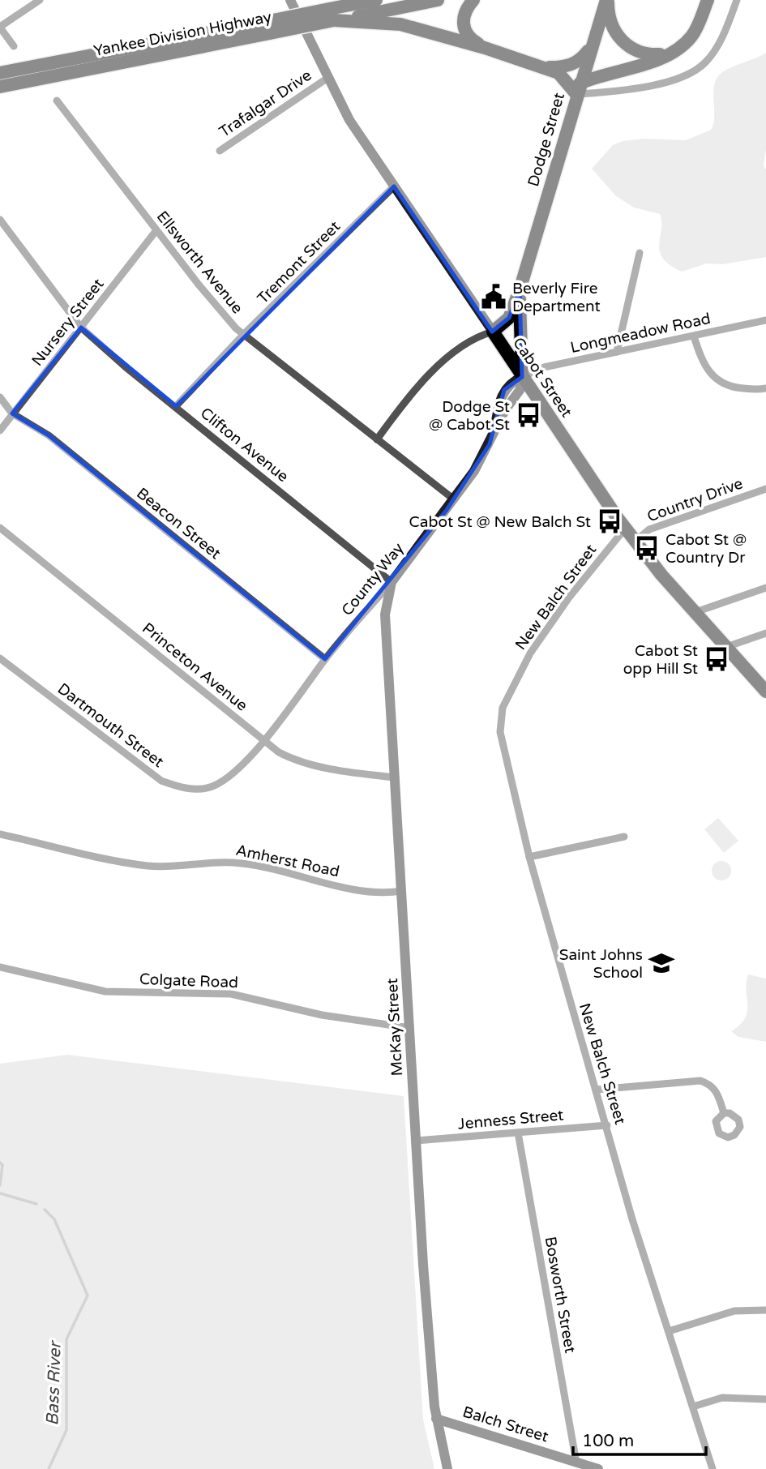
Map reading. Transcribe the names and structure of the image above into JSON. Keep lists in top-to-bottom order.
{
  "streets": {
    "highway": ["Yankee Division Highway", "Dodge Street", "Cabot Street"],
    "main road": ["County Way", "McKay Street", "Balch Street"],
    "street": [
      "Trafalgar Drive",
      "Ellsworth Avenue",
      "Tremont Street",
      "Nursery Street",
      "Longmeadow Road",
      "Clifton Avenue",
      "Country Drive",
      "Beacon Street",
      "New Balch Street",
      "Princeton Avenue",
      "Dartmouth Street",
      "Amherst Road",
      "Colgate Road",
      "Jenness Street",
      "Bosworth Street"
    ]
  },
  "crossings": [
    ["Trafalgar Drive", "Cabot Street"],
    ["Dodge Street", "Longmeadow Road"],
    ["Dodge Street", "Cabot Street"],
    ["Dodge Street", "County Way"],
    ["Ellsworth Avenue", "Tremont Street"],
    ["Ellsworth Avenue", "Nursery Street"],
    ["Ellsworth Avenue", "County Way"],
    ["Tremont Street", "Cabot Street"],
    ["Tremont Street", "Clifton Avenue"],
    ["Nursery Street", "Clifton Avenue"],
    ["Nursery Street", "Beacon Street"],
    ["Longmeadow Road", "Cabot Street"],
    ["Longmeadow Road", "County Way"],
    ["Cabot Street", "Country Drive"],
    ["Cabot Street", "County Way"],
    ["Cabot Street", "New Balch Street"],
    ["Clifton Avenue", "County Way"],
    ["Clifton Avenue", "McKay Street"],
    ["Beacon Street", "County Way"],
    ["County Way", "Princeton Avenue"],
    ["County Way", "Dartmouth Street"],
    ["County Way", "McKay Street"],
    ["New Balch Street", "Jenness Street"],
    ["Princeton Avenue", "Dartmouth Street"],
    ["Princeton Avenue", "McKay Street"],
    ["Amherst Road", "McKay Street"],
    ["Colgate Road", "McKay Street"],
    ["McKay Street", "Jenness Street"],
    ["McKay Street", "Balch Street"],
    ["Jenness Street", "Bosworth Street"],
    ["Bosworth Street", "Balch Street"]
  ],
  "water": ["Bass River"],
  "places": {
    "public building": ["Beverly Fire Department"],
    "bus stop": [
      "Dodge St @ Cabot St",
      "Cabot St @ New Balch St",
      "Cabot St @ Country Dr",
      "Cabot St opp Hill St"
    ],
    "school or university": ["Saint Johns School"]
  },
  "scale_bar": "100 m"
}
